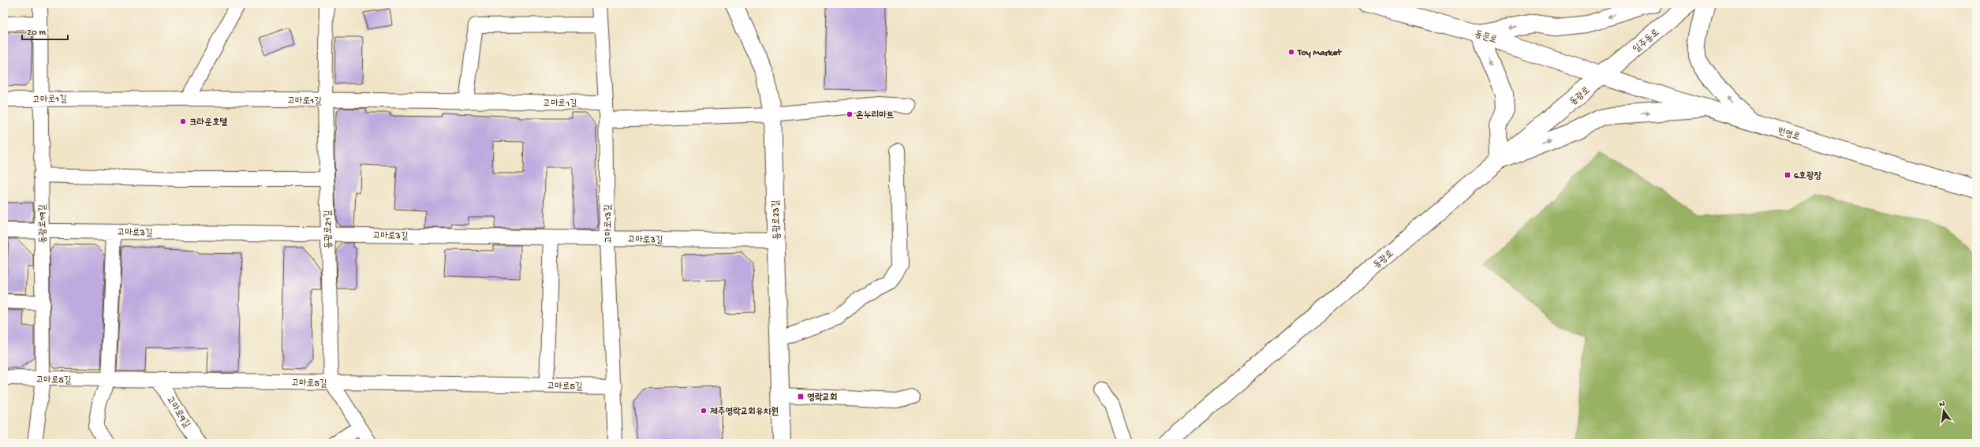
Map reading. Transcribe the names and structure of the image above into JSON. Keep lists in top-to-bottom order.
{
  "streets": {
    "main road": [
      "동문로",
      "일주동로",
      "동광로",
      "번영로",
      "동광로23길"
    ],
    "street": [
      "고마로1길",
      "동광로19길",
      "고마로13길",
      "동광로21길",
      "고마로3길",
      "고마로5길",
      "고마로9길"
    ]
  },
  "crossings": [
    ["동문로", "일주동로"],
    ["동문로", "동광로"],
    ["동문로", "번영로"],
    ["일주동로", "동광로"],
    ["일주동로", "번영로"],
    ["동광로", "번영로"],
    ["고마로1길", "동광로19길"],
    ["고마로1길", "고마로13길"],
    ["고마로1길", "동광로21길"],
    ["동광로23길", "고마로3길"],
    ["동광로19길", "고마로3길"],
    ["동광로19길", "고마로5길"],
    ["고마로13길", "고마로3길"],
    ["고마로13길", "고마로5길"],
    ["동광로21길", "고마로3길"],
    ["동광로21길", "고마로5길"],
    ["고마로5길", "고마로9길"]
  ],
  "places": {
    "other": [
      "Toy Market",
      "온누리마트",
      "크라운호텔",
      "제주영락교회유치원"
    ],
    "transit": ["6호광장", "영락교회"]
  },
  "scale_bar": "20 m",
  "north": "top"
}
